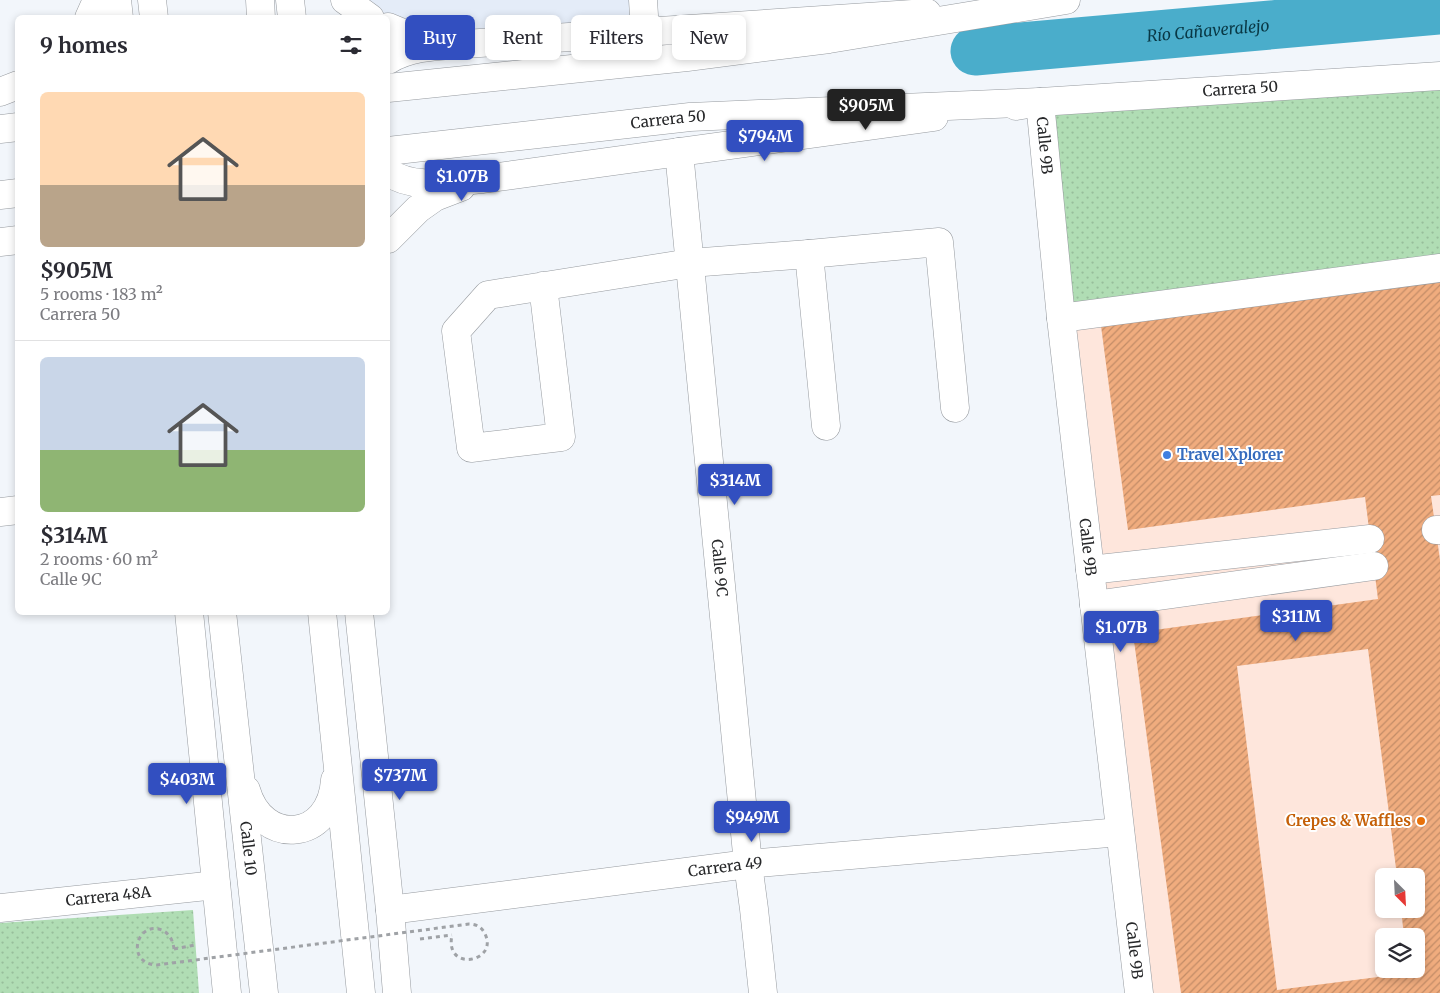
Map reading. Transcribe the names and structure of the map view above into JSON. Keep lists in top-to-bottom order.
{
  "streets": {
    "street": [
      "Carrera 50",
      "Calle 9B",
      "Calle 9C",
      "Calle 10",
      "Carrera 49",
      "Carrera 48A"
    ]
  },
  "crossings": [
    ["Carrera 50", "Calle 9B"],
    ["Carrera 50", "Calle 9C"],
    ["Calle 9B", "Carrera 49"],
    ["Calle 9C", "Carrera 49"]
  ],
  "water": ["Río Cañaveralejo"],
  "places": ["Travel Xplorer", "Crepes & Waffles"],
  "north": "bottom right",
  "page": {
    "chip": [
      "Buy",
      "Rent",
      "Filters",
      "New"
    ],
    "heading": "9 homes",
    "list": [
      {
        "name": "$905M",
        "note": "5 rooms · 183 m² · Carrera 50"
      },
      {
        "name": "$314M",
        "note": "2 rooms · 60 m² · Calle 9C"
      }
    ],
    "price": [
      "$905M",
      "$794M",
      "$1.07B",
      "$314M",
      "$311M",
      "$1.07B",
      "$737M",
      "$403M",
      "$949M"
    ]
  }
}
